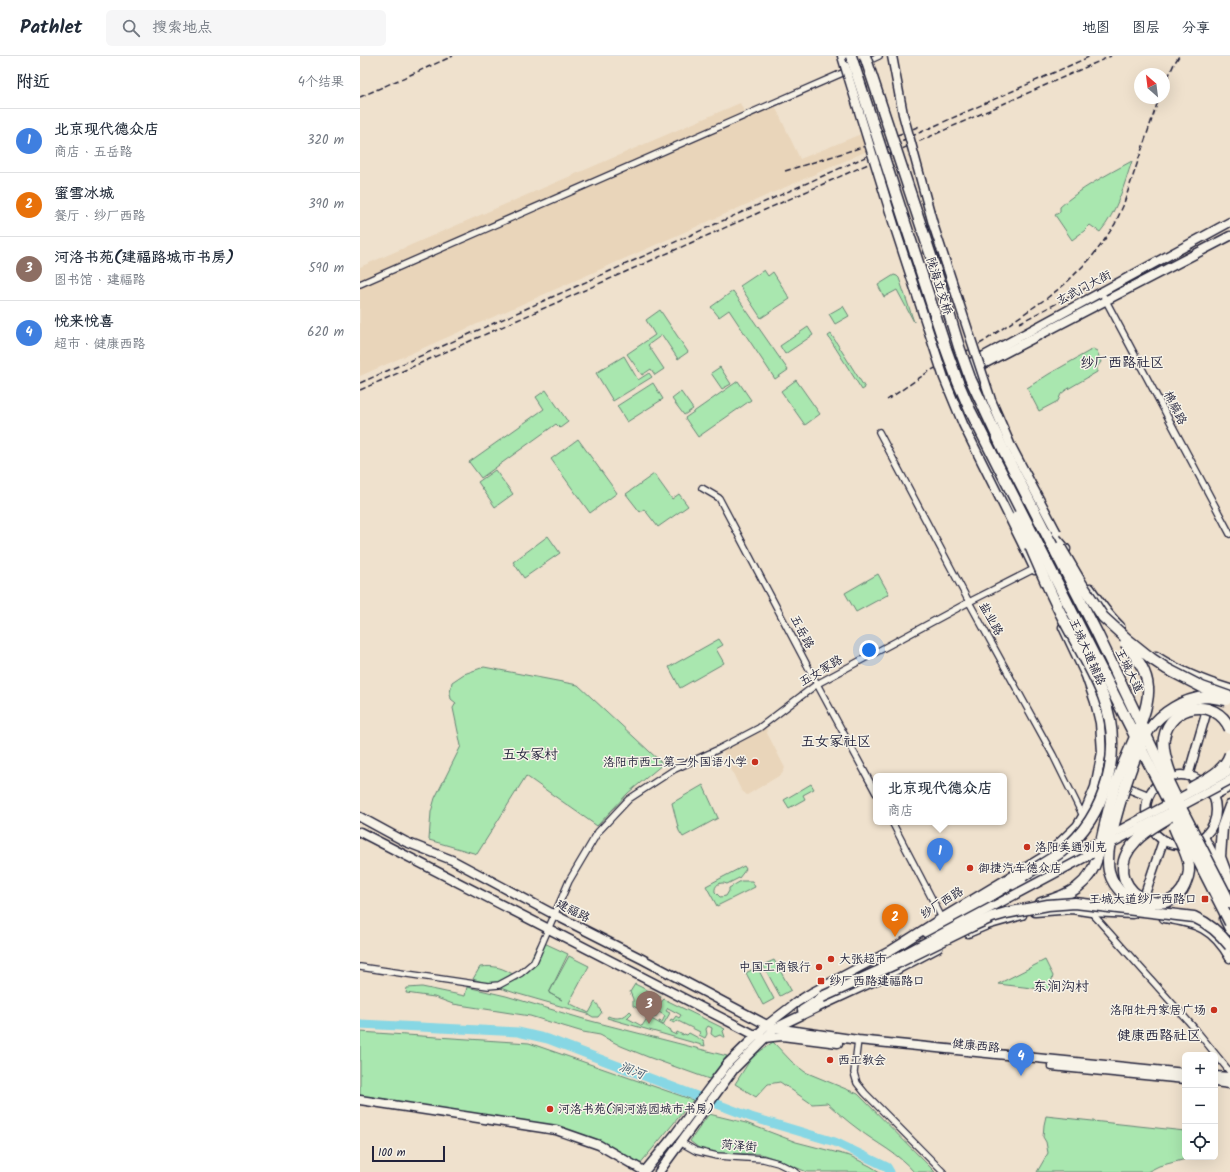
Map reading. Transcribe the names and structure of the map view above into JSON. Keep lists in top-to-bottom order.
{
  "streets": {
    "highway": ["陇海立交桥", "王城大道"],
    "main road": [
      "玄武门大街",
      "王城大道辅路",
      "纱厂西路",
      "建福路",
      "健康西路"
    ],
    "street": [
      "棉麻路",
      "盐业路",
      "五岳路",
      "五女冢路",
      "菏泽街"
    ]
  },
  "crossings": [
    ["陇海立交桥", "王城大道"],
    ["玄武门大街", "棉麻路"],
    ["玄武门大街", "王城大道辅路"],
    ["玄武门大街", "五女冢路"],
    ["盐业路", "五女冢路"],
    ["盐业路", "纱厂西路"],
    ["五岳路", "五女冢路"],
    ["王城大道辅路", "五女冢路"],
    ["王城大道辅路", "纱厂西路"],
    ["五女冢路", "建福路"],
    ["建福路", "健康西路"]
  ],
  "districts": [
    "纱厂西路社区",
    "五女冢社区",
    "五女冢村",
    "东涧沟村",
    "健康西路社区"
  ],
  "water": ["涧河"],
  "places": {
    "other": [
      "洛阳市西工第二外国语小学",
      "洛阳美通别克",
      "御捷汽车德众店",
      "大张超市",
      "中国工商银行",
      "洛阳牡丹家居广场",
      "西工教会",
      "河洛书苑(涧河游园城市书房)"
    ],
    "transit": ["王城大道纱厂西路口", "纱厂西路建福路口"]
  },
  "scale_bar": "100 m",
  "north": "top left",
  "page": {
    "header": "Pathlet",
    "search": "搜索地点",
    "nav": ["地图", "图层", "分享"],
    "heading": ["附近", "4个结果"],
    "list": [
      {
        "mark": "1",
        "name": "北京现代德众店",
        "note": "商店 · 五岳路",
        "value": "320 m"
      },
      {
        "mark": "2",
        "name": "蜜雪冰城",
        "note": "餐厅 · 纱厂西路",
        "value": "390 m"
      },
      {
        "mark": "3",
        "name": "河洛书苑(建福路城市书房)",
        "note": "图书馆 · 建福路",
        "value": "590 m"
      },
      {
        "mark": "4",
        "name": "悦来悦喜",
        "note": "超市 · 健康西路",
        "value": "620 m"
      }
    ],
    "popup": ["北京现代德众店", "商店"],
    "pins": [
      "1",
      "2",
      "3",
      "4"
    ],
    "map_buttons": ["+", "−"],
    "scale": "100 m"
  }
}
